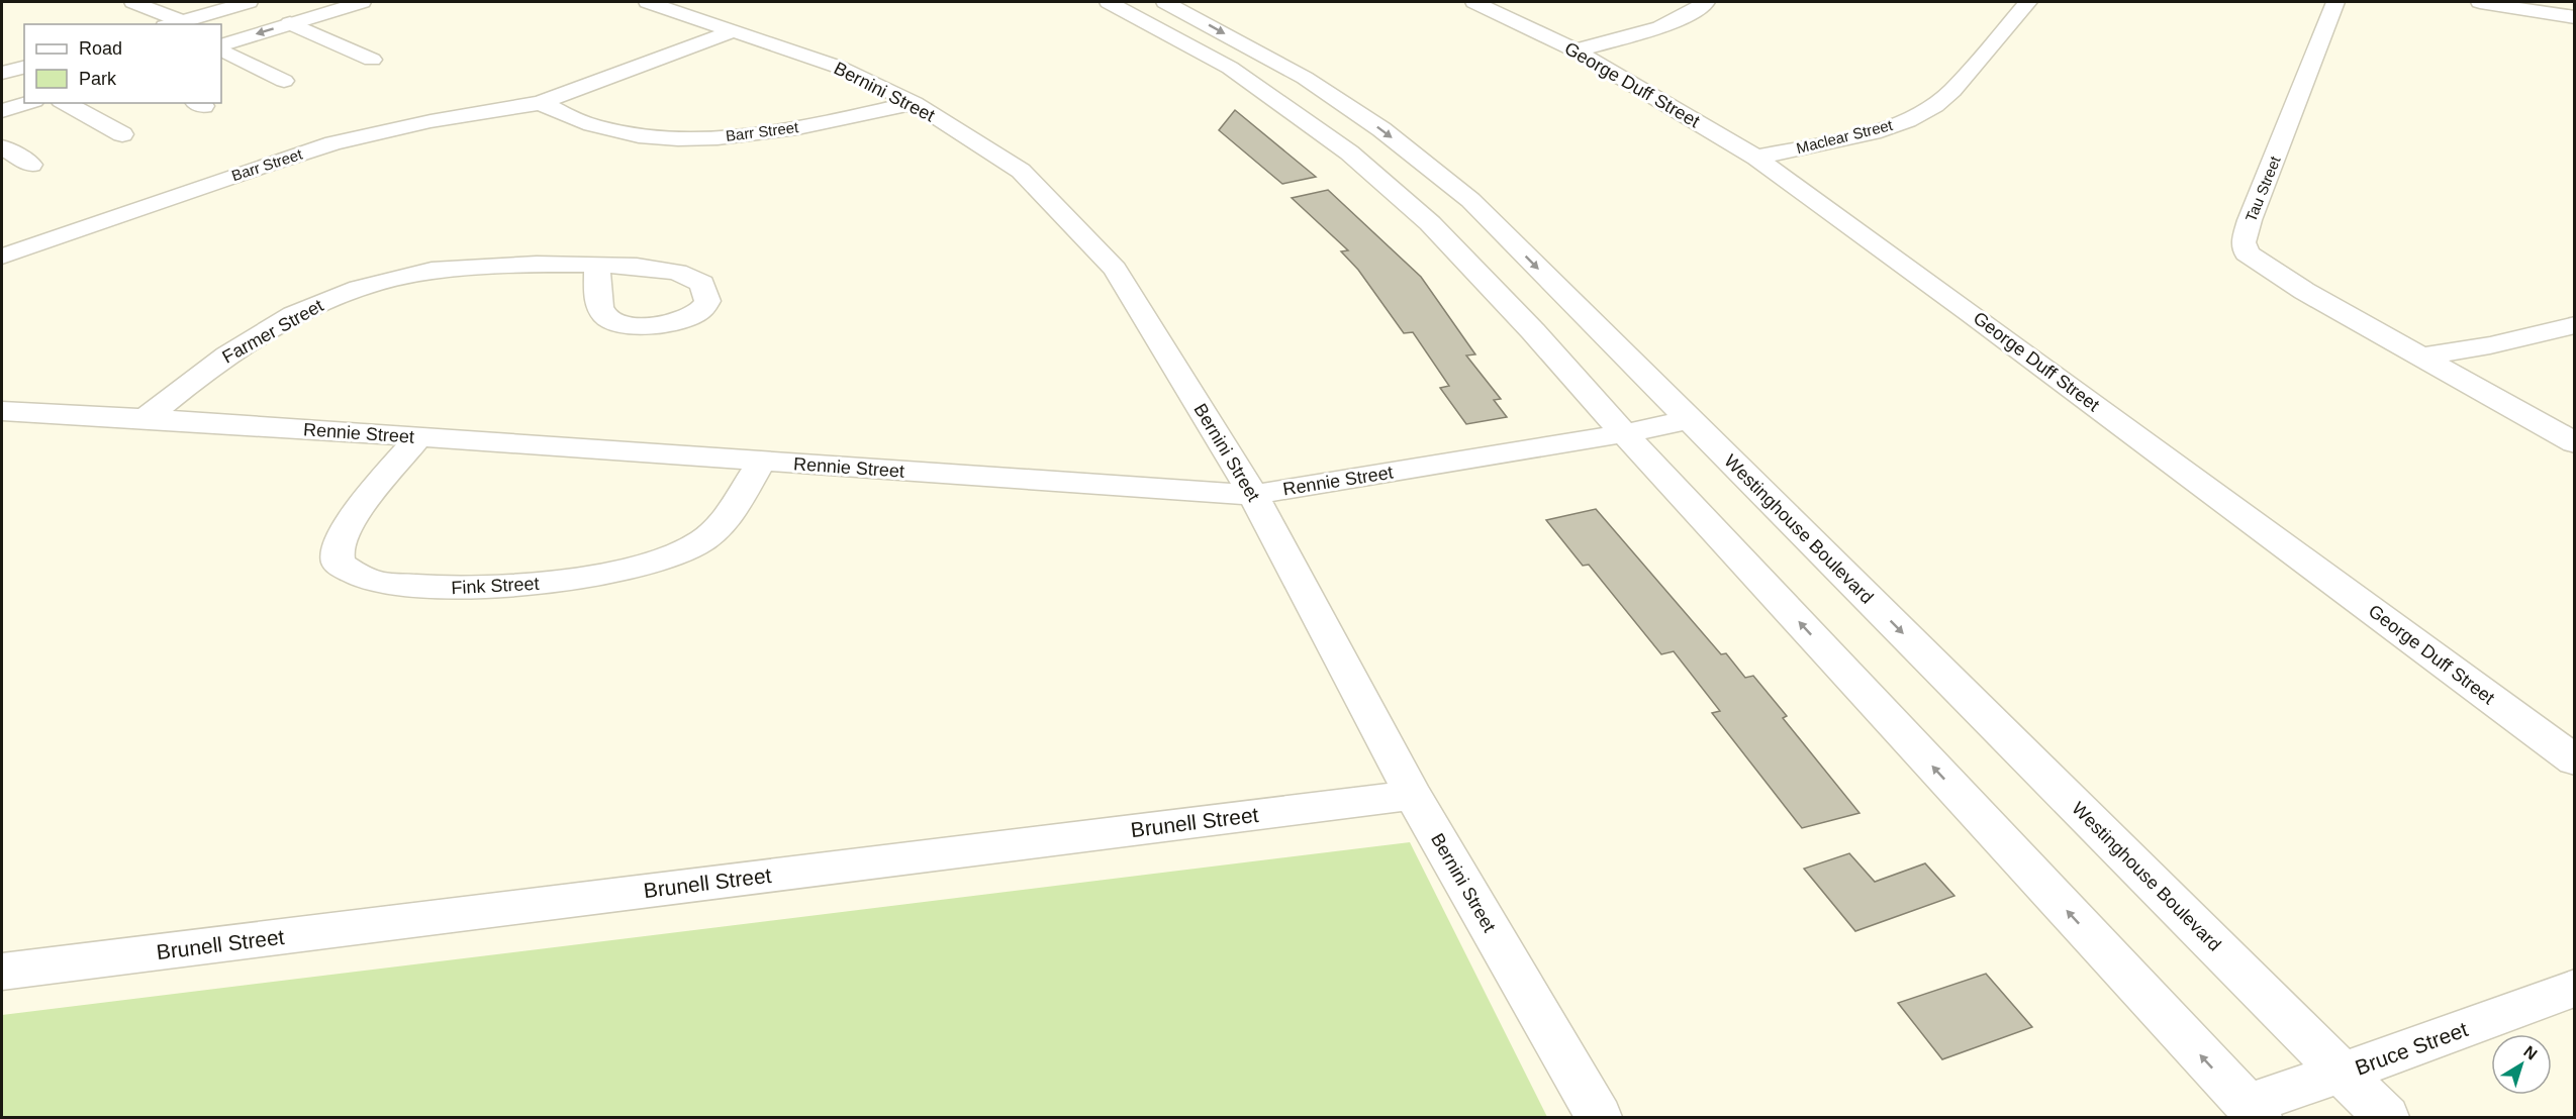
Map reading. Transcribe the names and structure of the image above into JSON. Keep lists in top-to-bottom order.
{
  "streets": {
    "street": [
      "George Duff Street",
      "Bernini Street",
      "Barr Street",
      "Maclear Street",
      "Tau Street",
      "Farmer Street",
      "Rennie Street",
      "Westinghouse Boulevard",
      "Fink Street",
      "Brunell Street",
      "Bruce Street"
    ]
  },
  "crossings": [
    ["George Duff Street", "Maclear Street"],
    ["Bernini Street", "Barr Street"],
    ["Bernini Street", "Rennie Street"],
    ["Bernini Street", "Brunell Street"],
    ["Farmer Street", "Rennie Street"],
    ["Rennie Street", "Westinghouse Boulevard"],
    ["Rennie Street", "Fink Street"],
    ["Westinghouse Boulevard", "Bruce Street"]
  ],
  "legend": ["Road", "Park"],
  "north": "top right"
}
